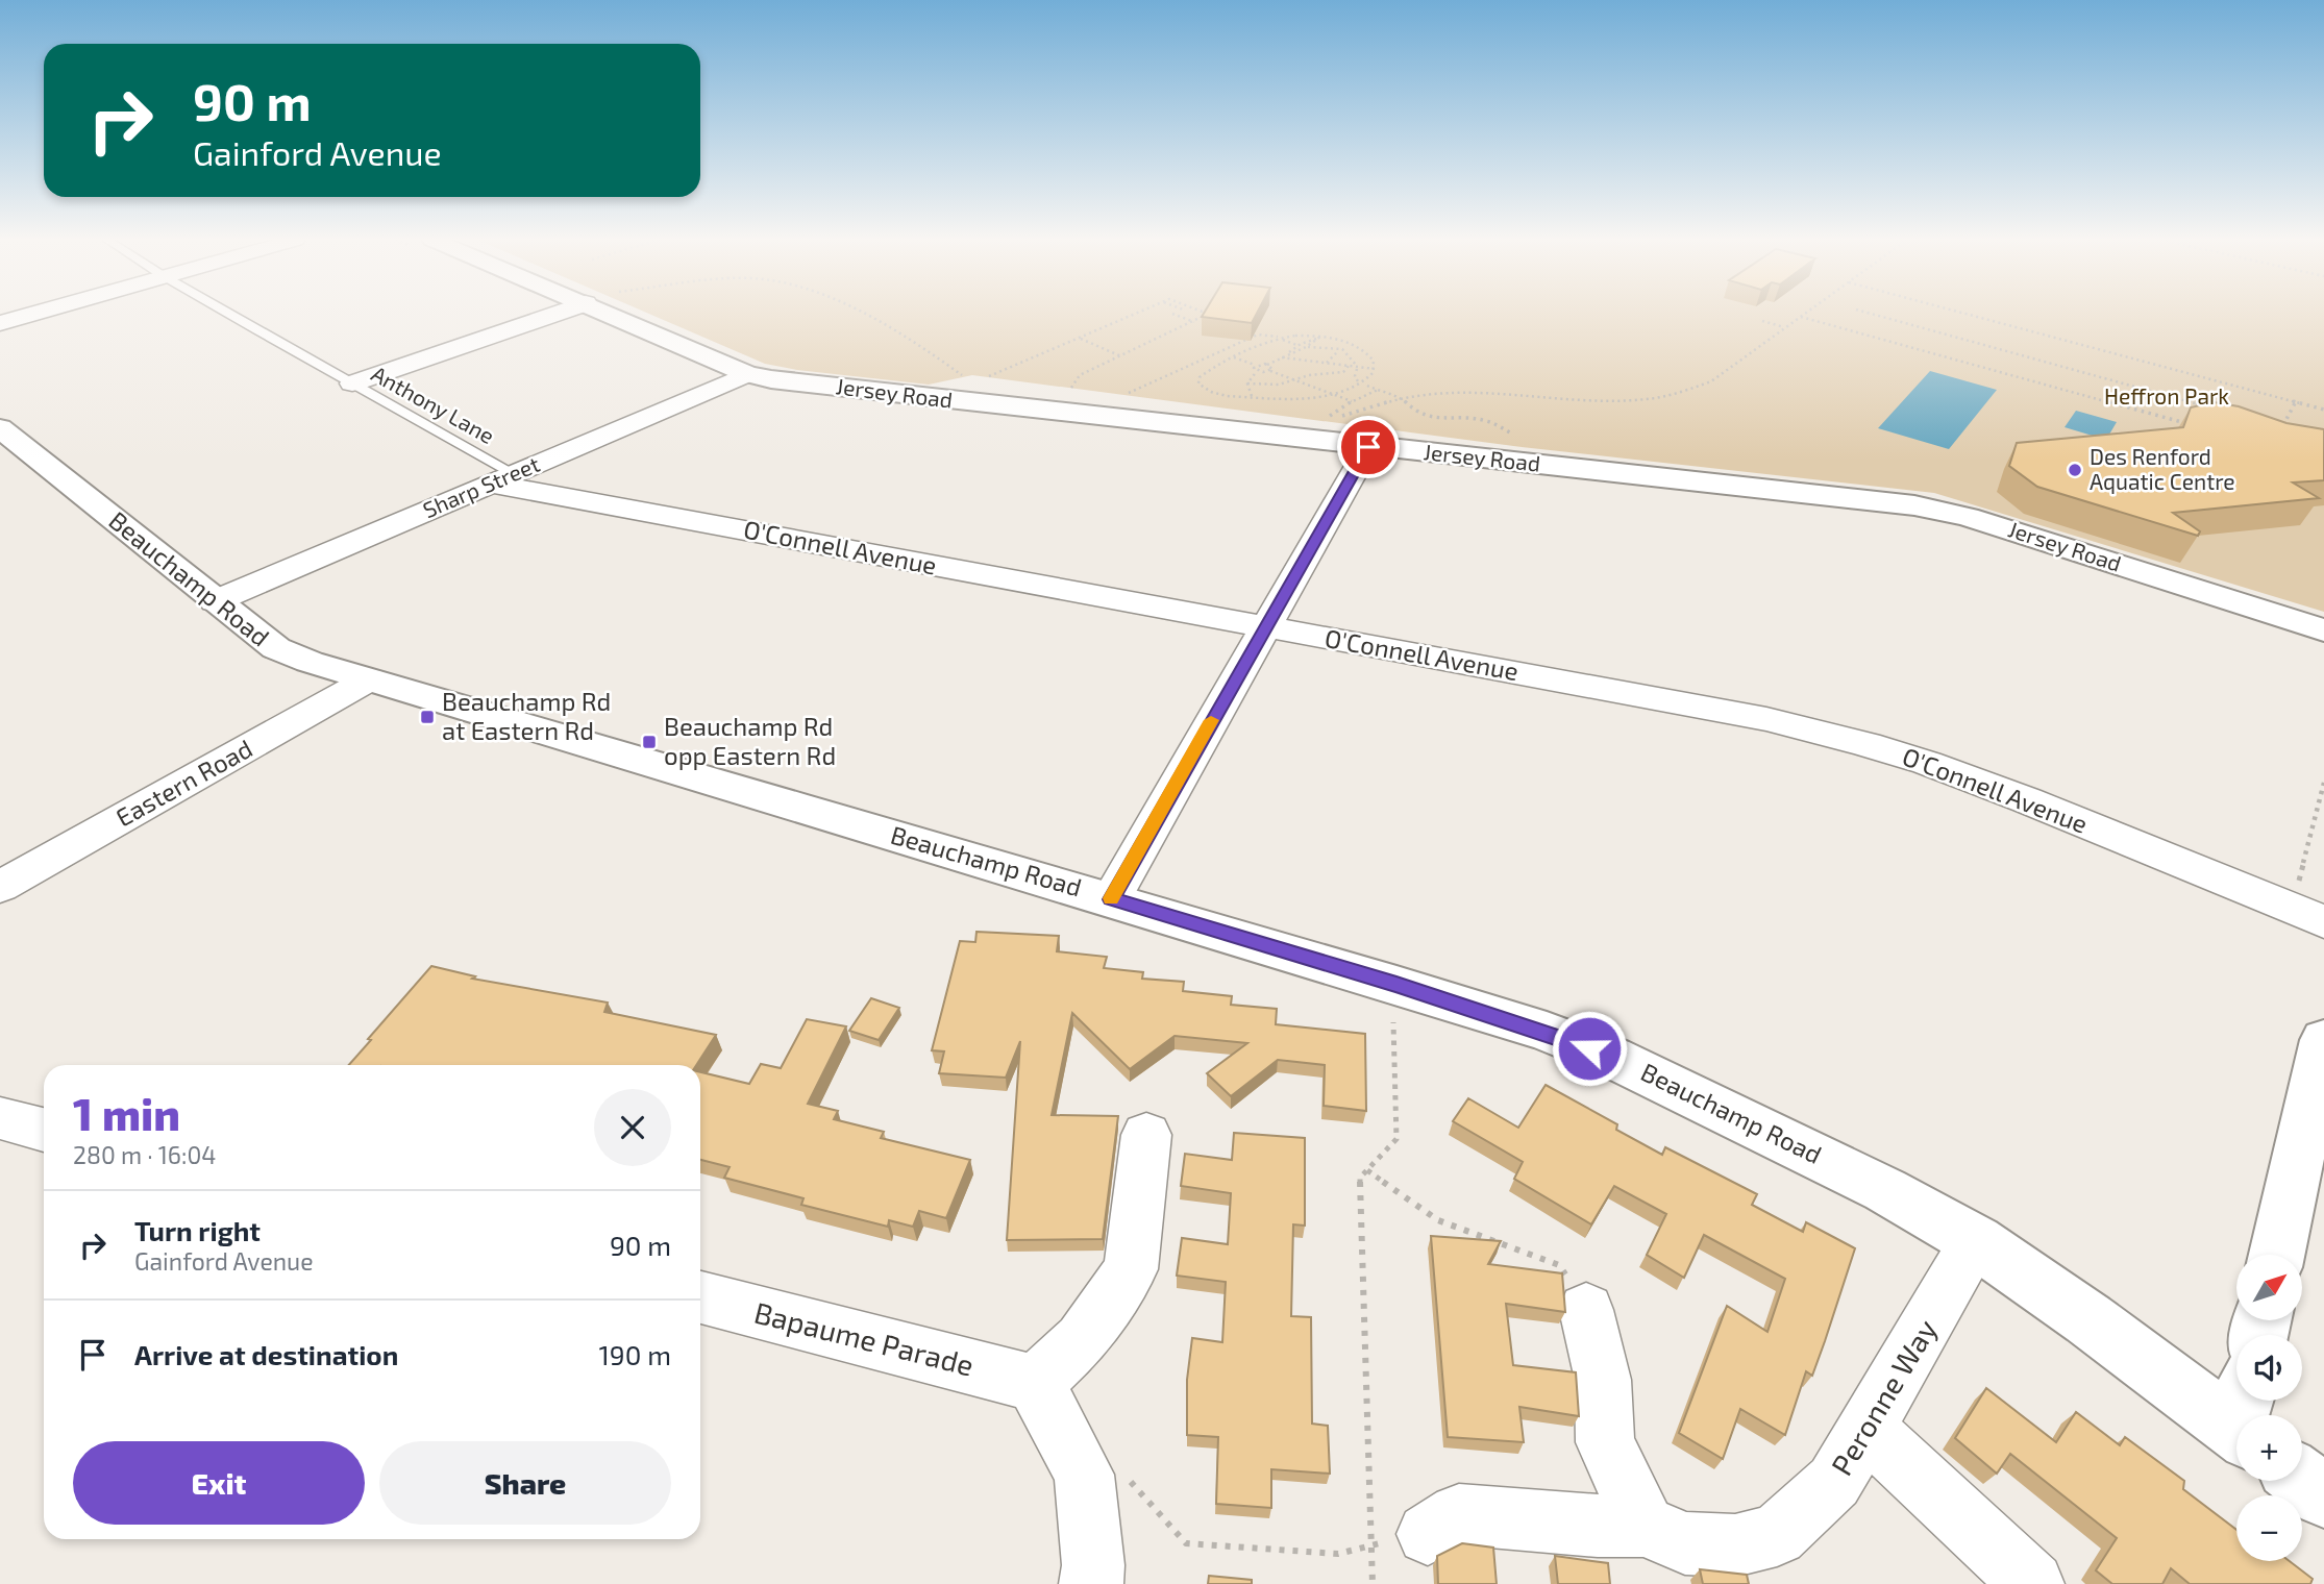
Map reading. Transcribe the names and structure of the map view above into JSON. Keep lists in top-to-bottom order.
{
  "streets": {
    "street": [
      "Jersey Road",
      "Sharp Street",
      "O'Connell Avenue",
      "Beauchamp Road",
      "Eastern Road",
      "Bapaume Parade",
      "Peronne Way"
    ],
    "lane": ["Anthony Lane"]
  },
  "crossings": [
    ["Jersey Road", "Sharp Street"],
    ["Anthony Lane", "Sharp Street"],
    ["Anthony Lane", "O'Connell Avenue"],
    ["Sharp Street", "O'Connell Avenue"],
    ["Sharp Street", "Beauchamp Road"],
    ["Beauchamp Road", "Eastern Road"],
    ["Beauchamp Road", "Peronne Way"]
  ],
  "parks": ["Heffron Park"],
  "places": {
    "other": ["Des Renford Aquatic Centre"],
    "transit": ["Beauchamp Rd at Eastern Rd", "Beauchamp Rd opp Eastern Rd"]
  },
  "north": "top right",
  "page": {
    "turn": ["90 m", "Gainford Avenue"],
    "heading": ["1 min", "280 m · 16:04"],
    "list": [
      {
        "name": "Turn right",
        "note": "Gainford Avenue",
        "value": "90 m"
      },
      {
        "name": "Arrive at destination",
        "value": "190 m"
      }
    ],
    "map_buttons": ["+", "−"],
    "buttons": ["Exit", "Share"]
  }
}
